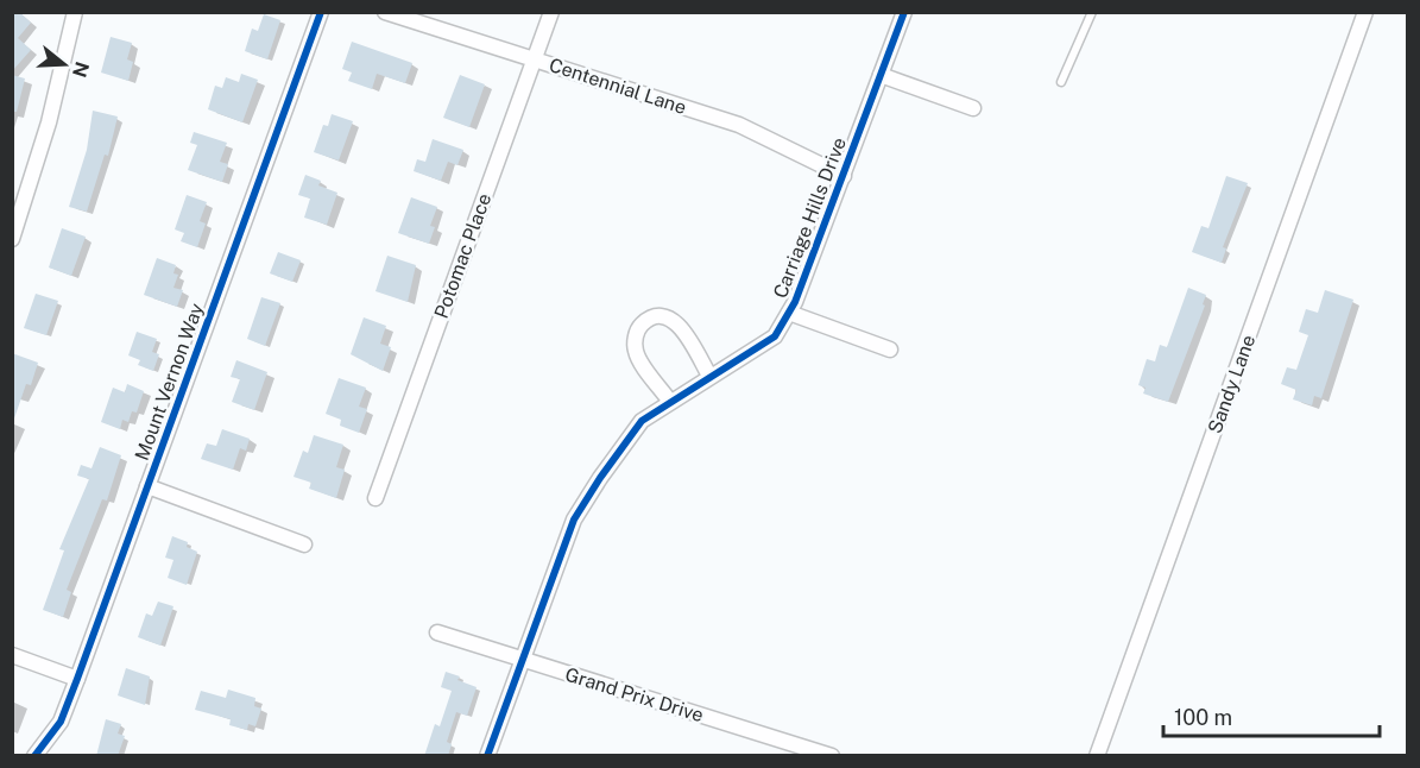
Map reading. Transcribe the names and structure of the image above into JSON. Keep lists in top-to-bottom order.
{
  "streets": {
    "street": [
      "Centennial Lane",
      "Carriage Hills Drive",
      "Potomac Place",
      "Mount Vernon Way",
      "Sandy Lane",
      "Grand Prix Drive"
    ]
  },
  "crossings": [
    ["Centennial Lane", "Carriage Hills Drive"],
    ["Centennial Lane", "Potomac Place"],
    ["Carriage Hills Drive", "Grand Prix Drive"]
  ],
  "scale_bar": "100 m",
  "north": "right"
}
